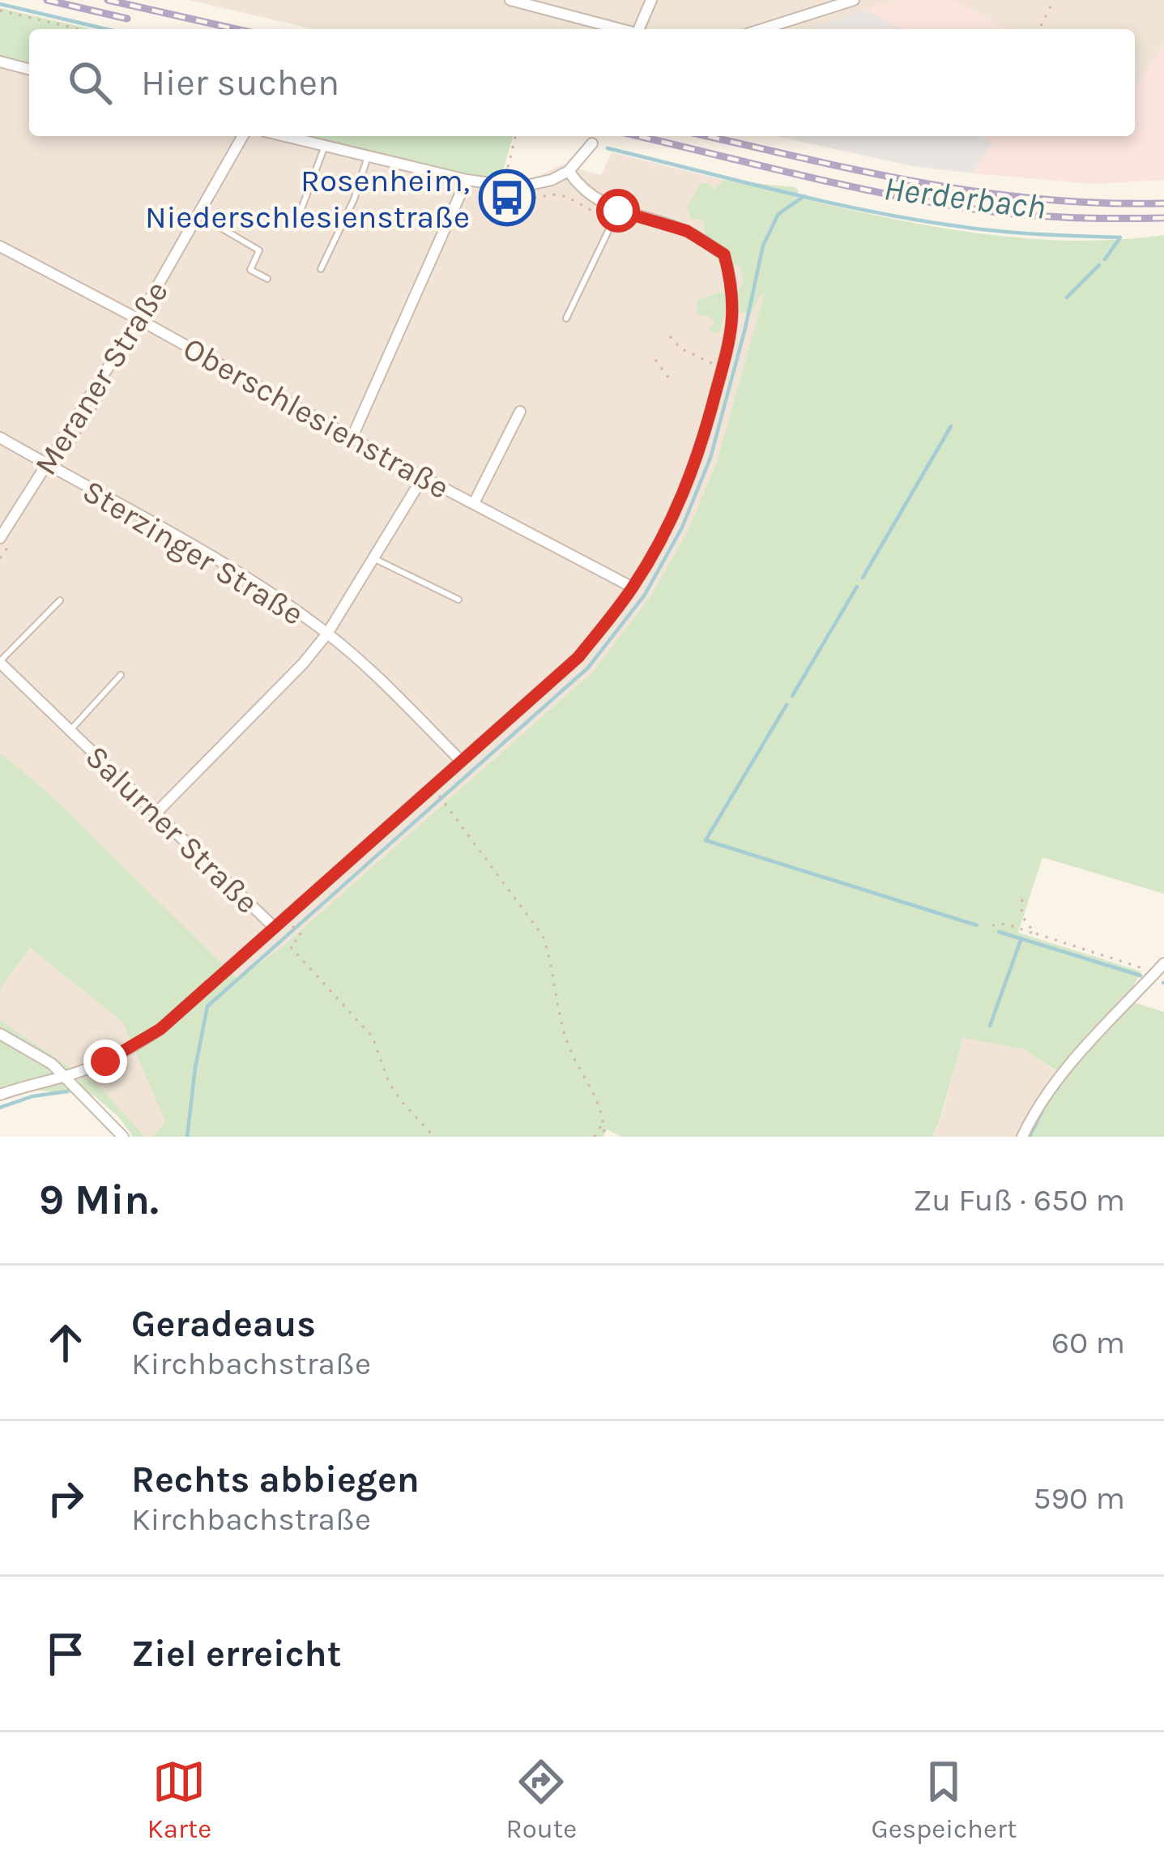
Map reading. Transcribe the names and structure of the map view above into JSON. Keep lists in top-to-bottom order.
{
  "streets": {
    "street": [
      "Meraner Straße",
      "Oberschlesienstraße",
      "Sterzinger Straße",
      "Salurner Straße"
    ]
  },
  "crossings": [
    ["Meraner Straße", "Oberschlesienstraße"],
    ["Meraner Straße", "Sterzinger Straße"]
  ],
  "water": ["Herderbach"],
  "places": {
    "bus stop": ["Rosenheim, Niederschlesienstraße"]
  },
  "page": {
    "search": "Hier suchen",
    "heading": ["9 Min.", "Zu Fuß · 650 m"],
    "list": [
      ["Geradeaus", "Kirchbachstraße", "60 m"],
      ["Rechts abbiegen", "Kirchbachstraße", "590 m"],
      "Ziel erreicht"
    ],
    "nav": ["Karte", "Route", "Gespeichert"]
  }
}
